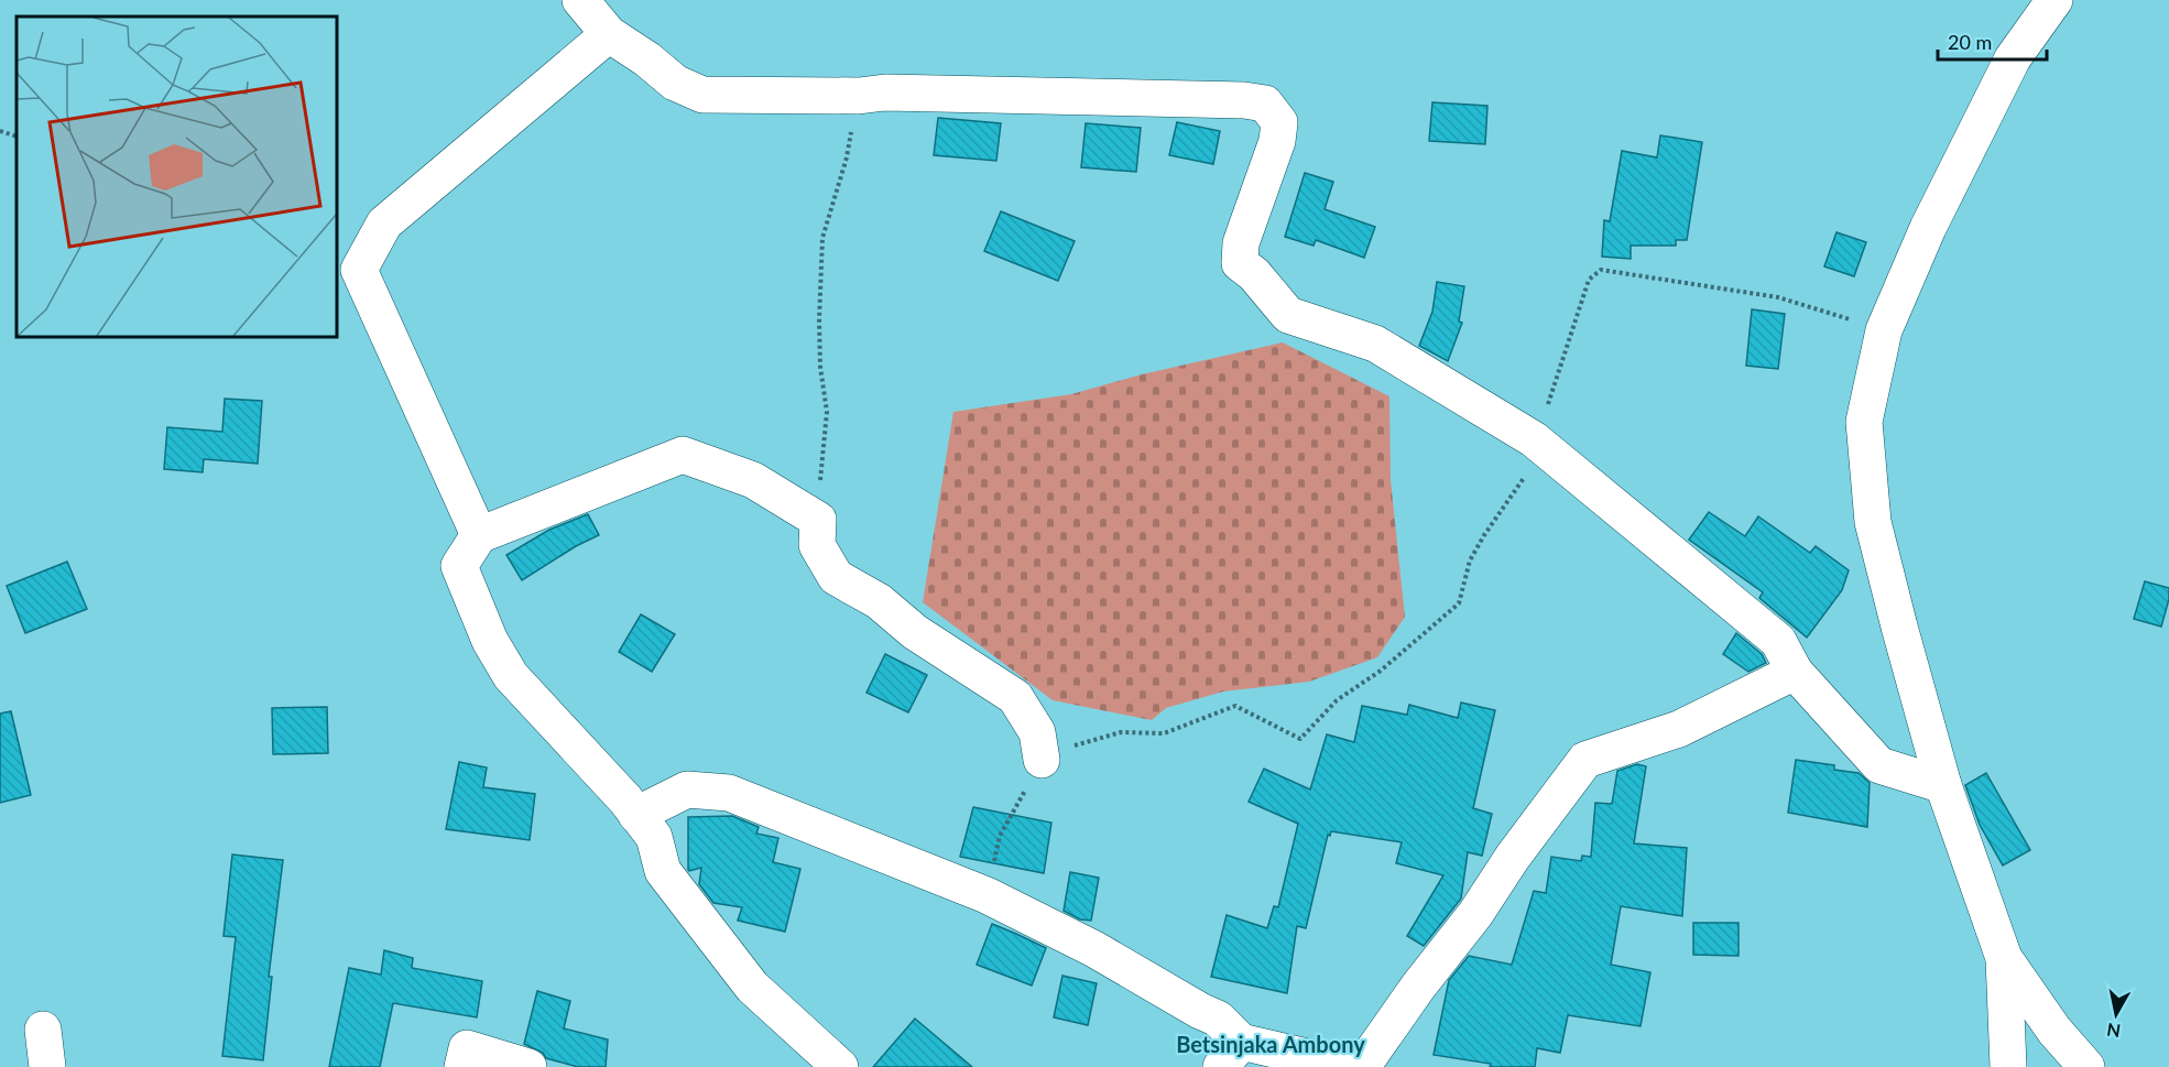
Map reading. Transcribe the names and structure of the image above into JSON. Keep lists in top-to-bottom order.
{
  "districts": ["Betsinjaka Ambony"],
  "scale_bar": "20 m",
  "north": "bottom"
}
